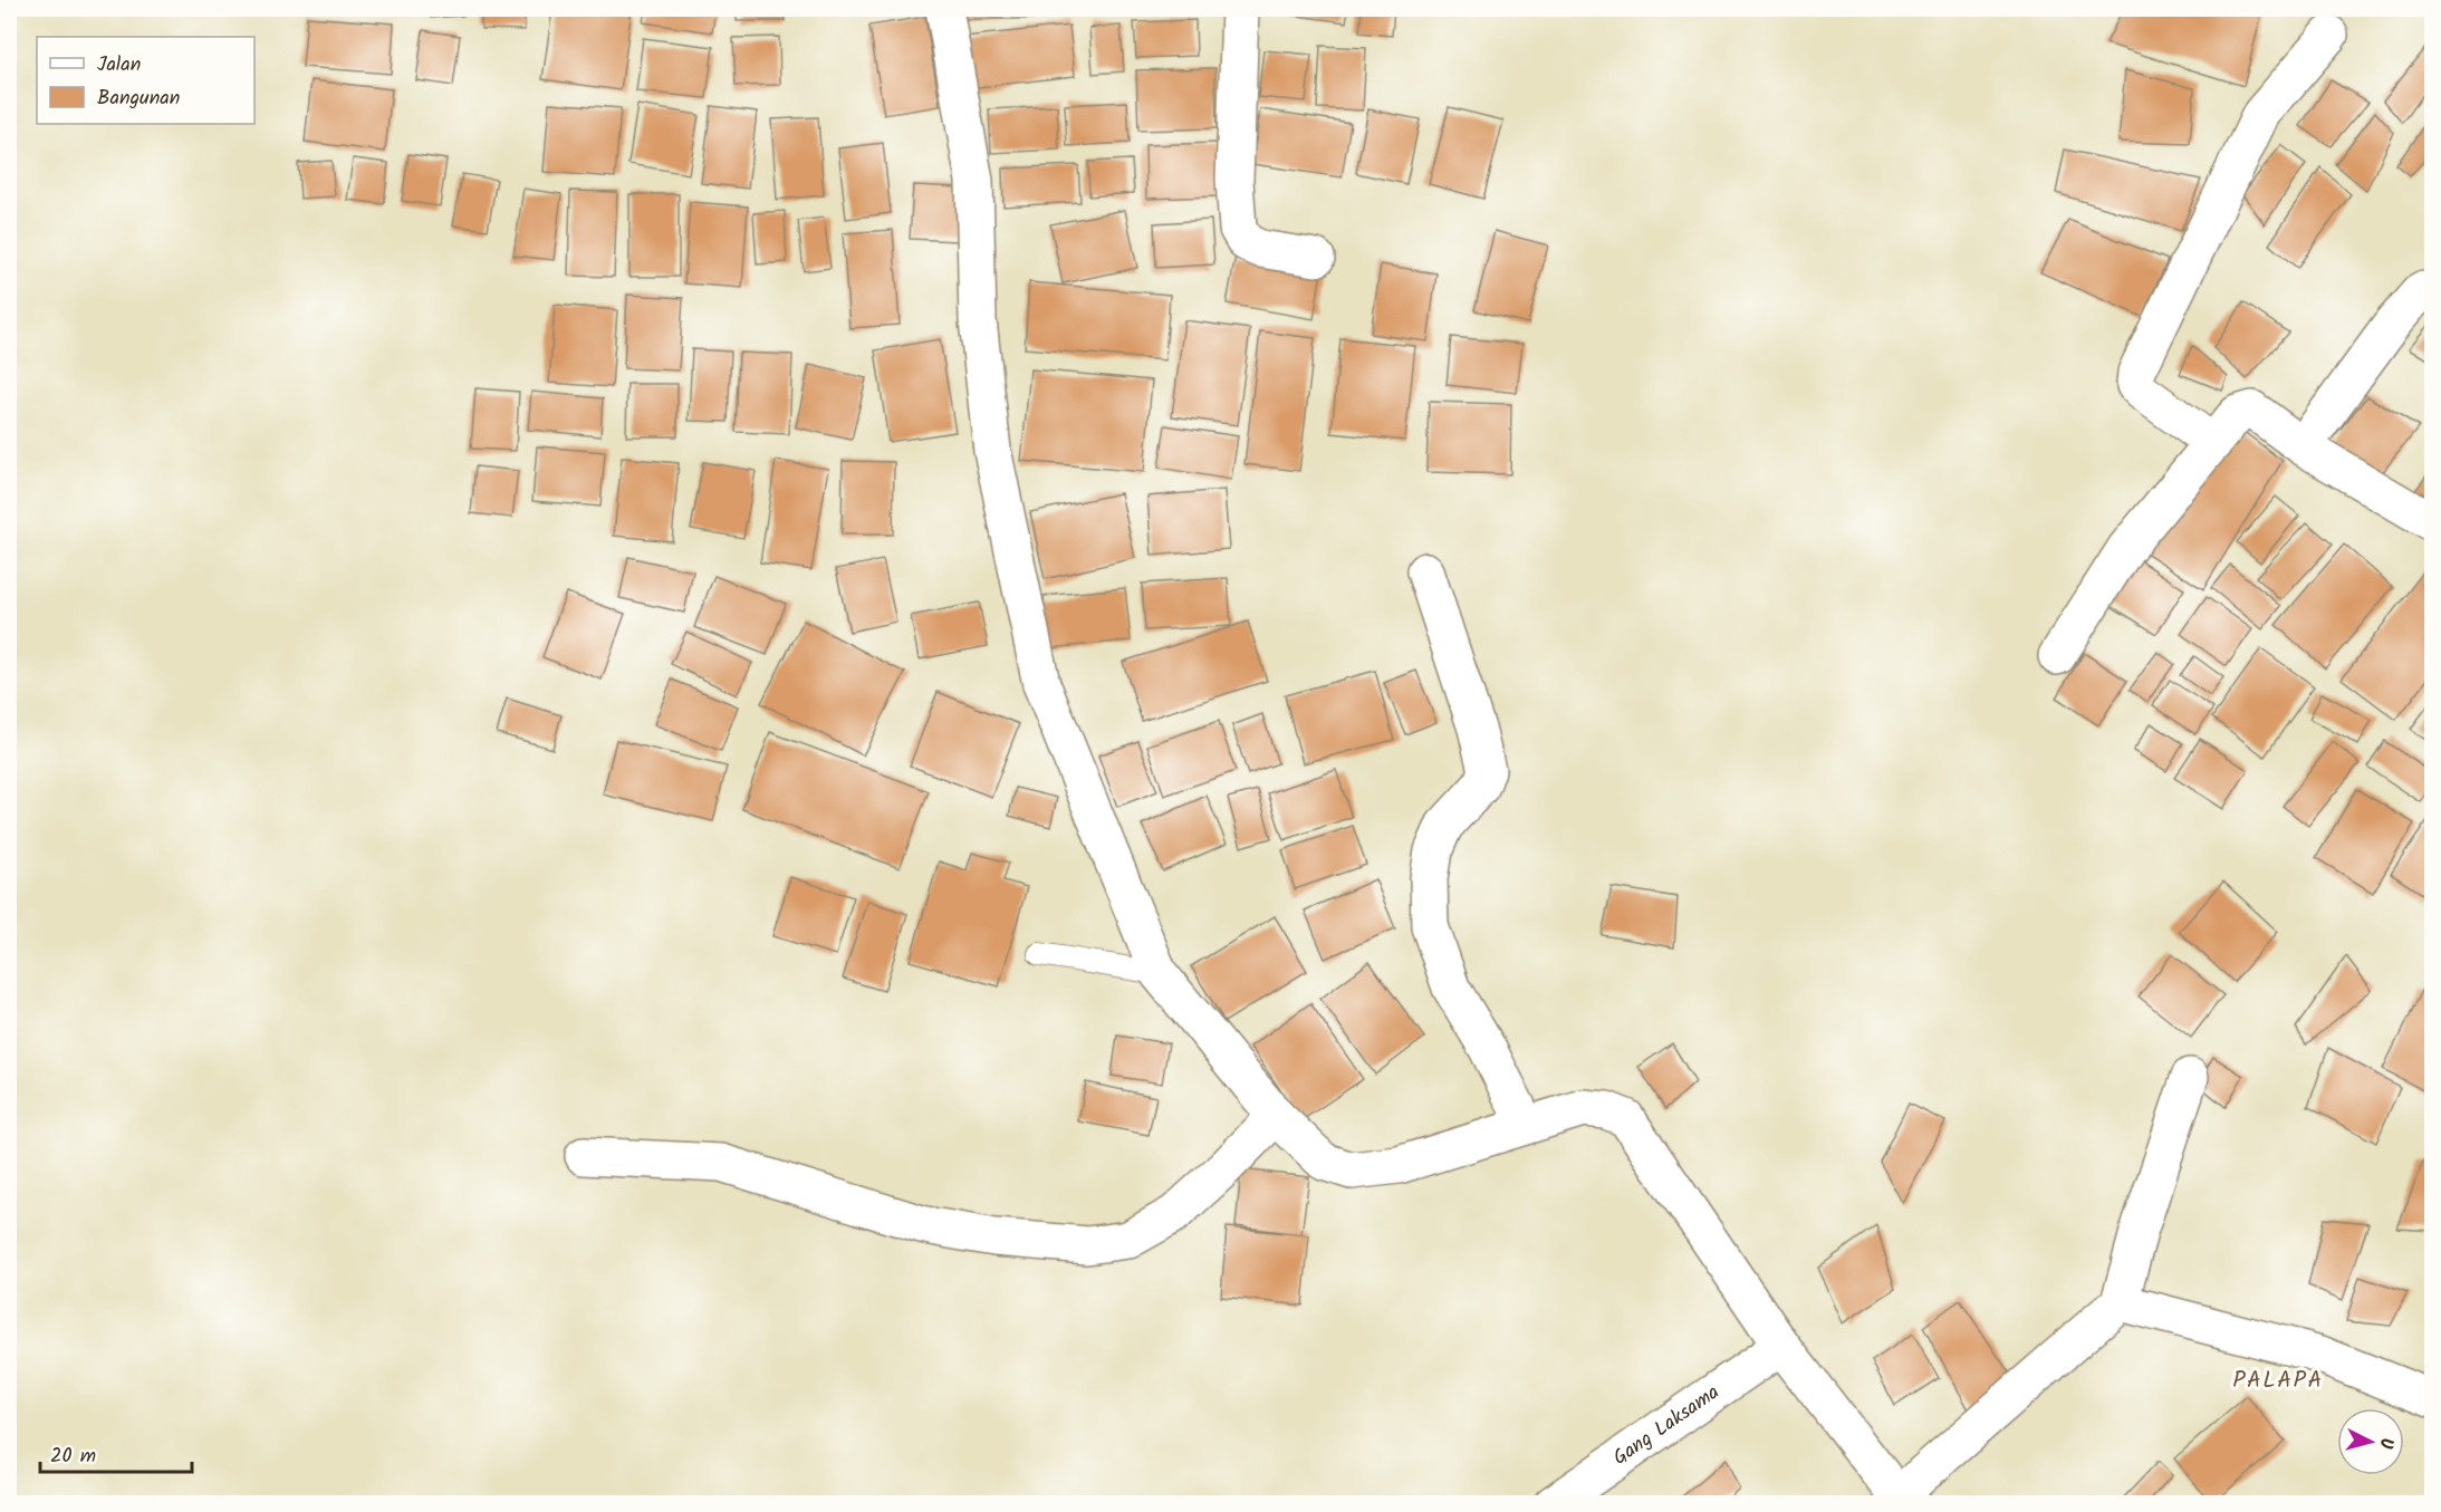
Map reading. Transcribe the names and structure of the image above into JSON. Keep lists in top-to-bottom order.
{
  "streets": {
    "street": ["Gang Laksama"]
  },
  "districts": ["PALAPA"],
  "legend": ["Jalan", "Bangunan"],
  "scale_bar": "20 m",
  "north": "right"
}
